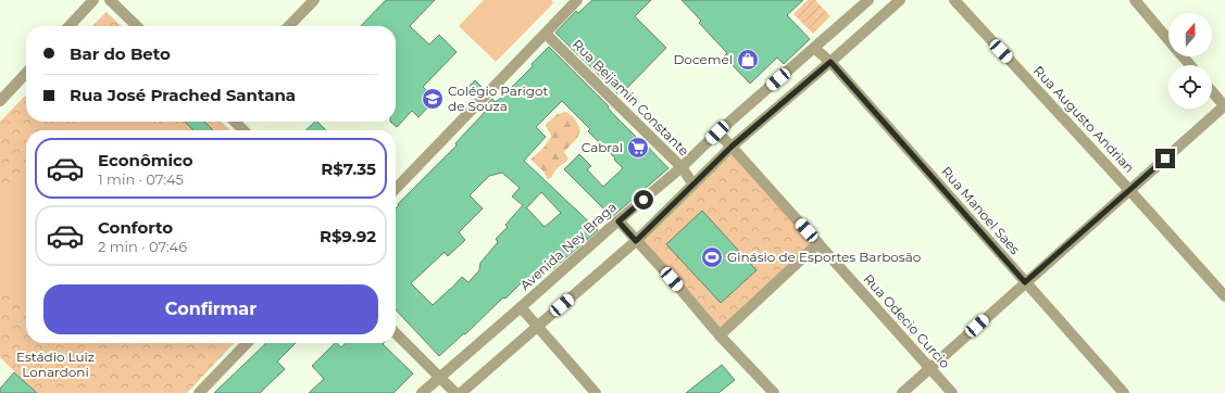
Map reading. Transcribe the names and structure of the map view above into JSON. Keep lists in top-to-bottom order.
{
  "streets": {
    "street": [
      "Rua Beijamin Constante",
      "Rua Augusto Andrian",
      "Rua Manoel Saes",
      "Avenida Ney Braga",
      "Rua Odecio Curcio"
    ]
  },
  "crossings": [
    ["Rua Beijamin Constante", "Avenida Ney Braga"],
    ["Rua Manoel Saes", "Avenida Ney Braga"],
    ["Avenida Ney Braga", "Rua Odecio Curcio"]
  ],
  "parks": ["Estádio Luiz Lonardoni"],
  "places": {
    "shop": ["Docemel"],
    "school or university": ["Colégio Parigot de Souza"],
    "supermarket": ["Cabral"],
    "sports": ["Ginásio de Esportes Barbosão"]
  },
  "north": "top",
  "page": {
    "banner": ["Bar do Beto", "Rua José Prached Santana"],
    "list": [
      {
        "name": "Econômico",
        "note": "1 min · 07:45",
        "value": "R$7.35"
      },
      {
        "name": "Conforto",
        "note": "2 min · 07:46",
        "value": "R$9.92"
      }
    ],
    "buttons": "Confirmar"
  }
}
